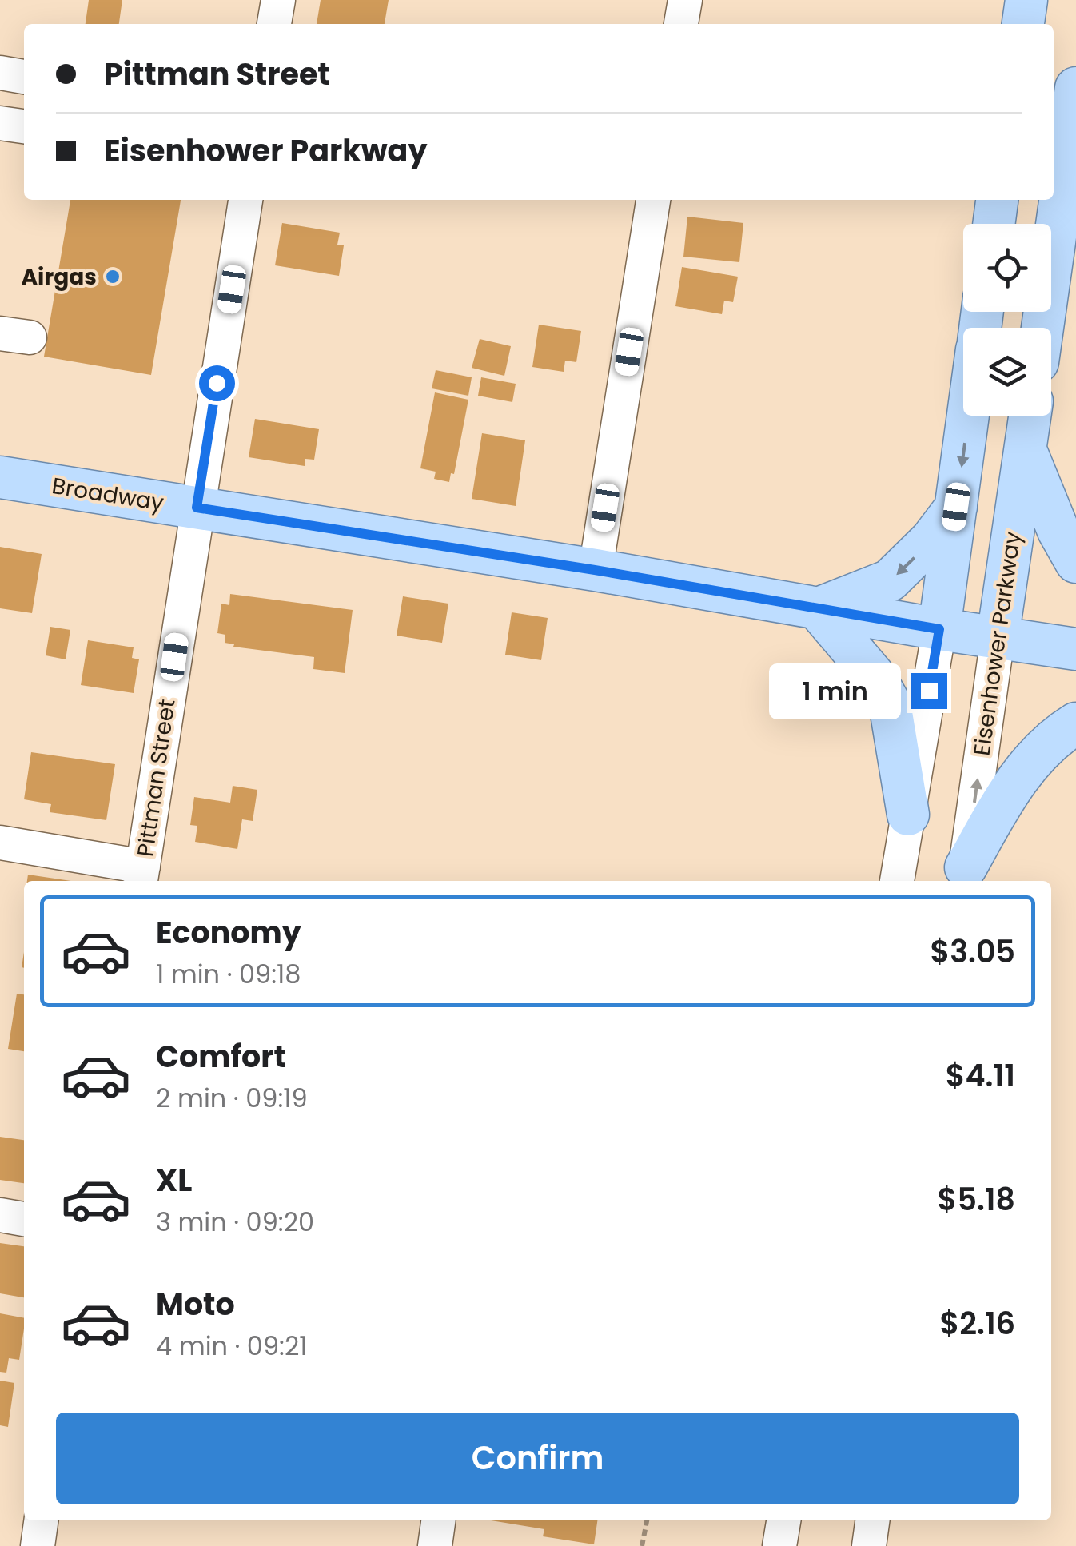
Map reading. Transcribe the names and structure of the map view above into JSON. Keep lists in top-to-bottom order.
{
  "streets": {
    "main road": ["Broadway", "Eisenhower Parkway"],
    "street": ["Pittman Street"]
  },
  "crossings": [
    ["Broadway", "Eisenhower Parkway"],
    ["Broadway", "Pittman Street"]
  ],
  "one_way": ["Eisenhower Parkway"],
  "places": ["Airgas"],
  "page": {
    "banner": ["Pittman Street", "Eisenhower Parkway"],
    "bubble": "1 min",
    "list": [
      {
        "name": "Economy",
        "note": "1 min · 09:18",
        "value": "$3.05"
      },
      {
        "name": "Comfort",
        "note": "2 min · 09:19",
        "value": "$4.11"
      },
      {
        "name": "XL",
        "note": "3 min · 09:20",
        "value": "$5.18"
      },
      {
        "name": "Moto",
        "note": "4 min · 09:21",
        "value": "$2.16"
      }
    ],
    "buttons": "Confirm"
  }
}
